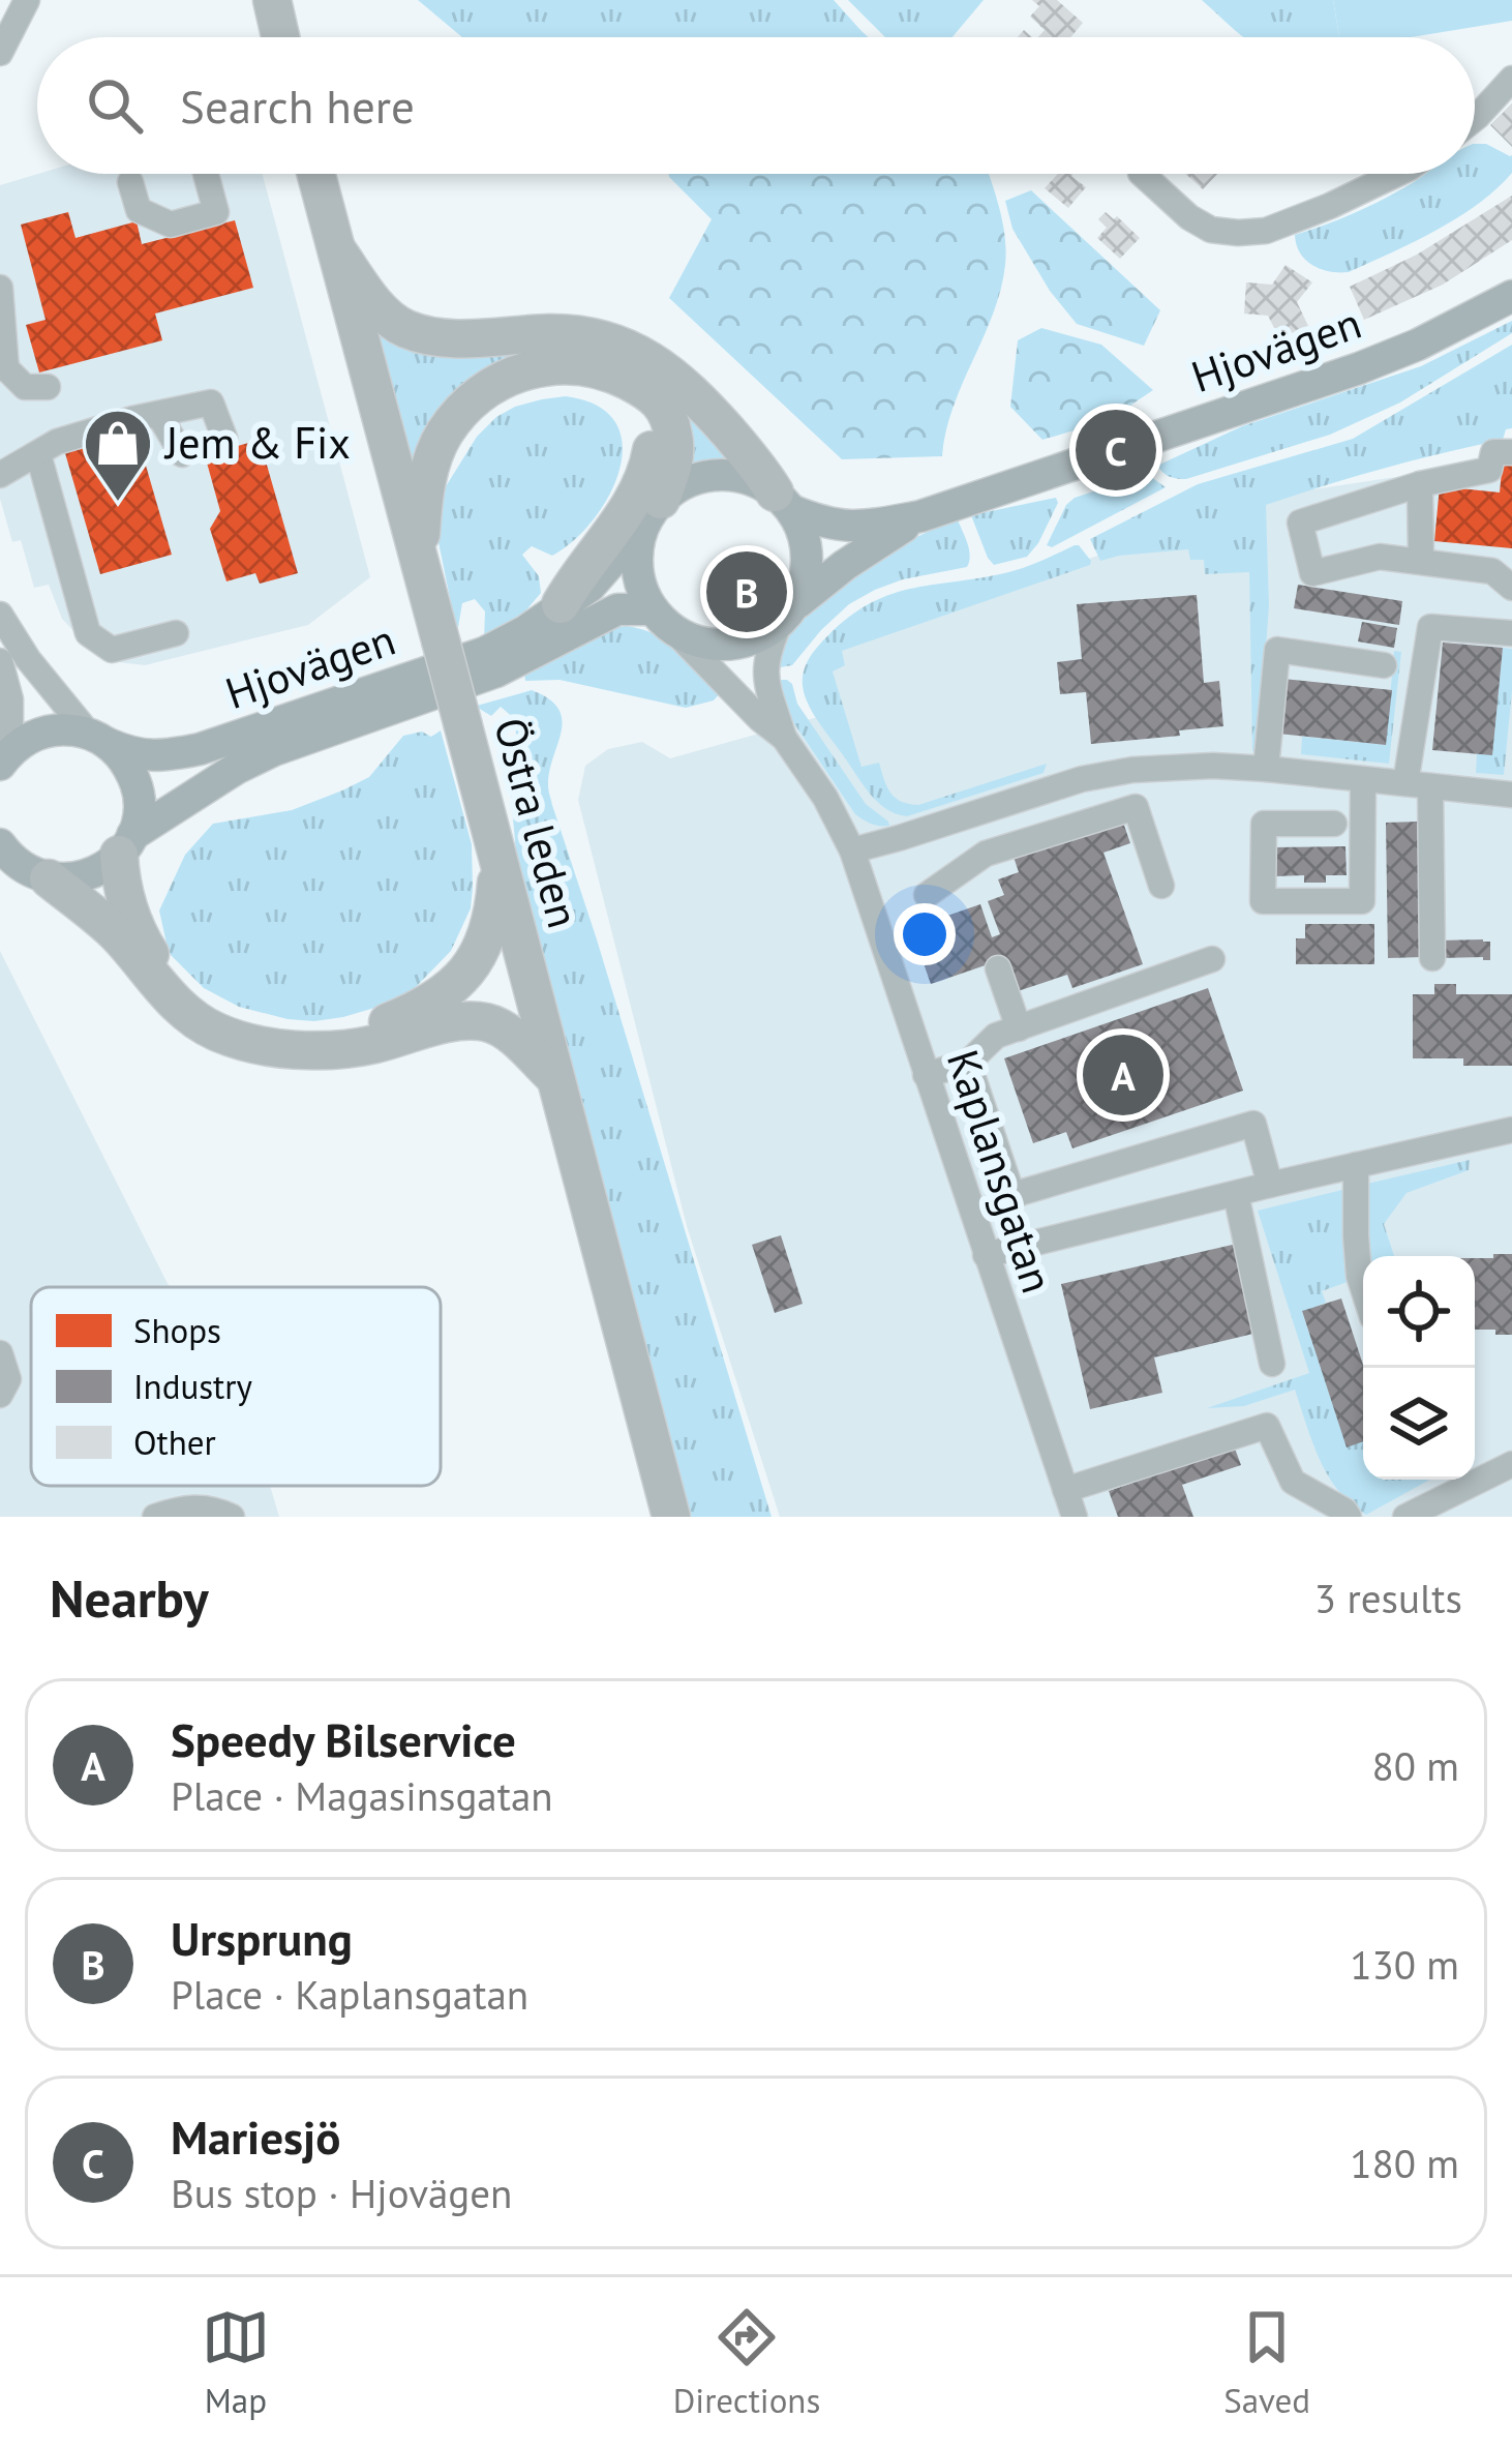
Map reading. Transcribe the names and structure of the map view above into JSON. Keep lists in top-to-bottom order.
{
  "streets": {
    "highway": ["Östra leden"],
    "main road": ["Hjovägen"],
    "street": ["Kaplansgatan"]
  },
  "crossings": [
    ["Hjovägen", "Kaplansgatan"]
  ],
  "places": {
    "shop": ["Jem & Fix"]
  },
  "legend": ["Shops", "Industry", "Other"],
  "page": {
    "search": "Search here",
    "pins": ["C", "B", "A"],
    "heading": ["Nearby", "3 results"],
    "list": [
      {
        "mark": "A",
        "name": "Speedy Bilservice",
        "note": "Place · Magasinsgatan",
        "value": "80 m"
      },
      {
        "mark": "B",
        "name": "Ursprung",
        "note": "Place · Kaplansgatan",
        "value": "130 m"
      },
      {
        "mark": "C",
        "name": "Mariesjö",
        "note": "Bus stop · Hjovägen",
        "value": "180 m"
      }
    ],
    "nav": ["Map", "Directions", "Saved"]
  }
}
